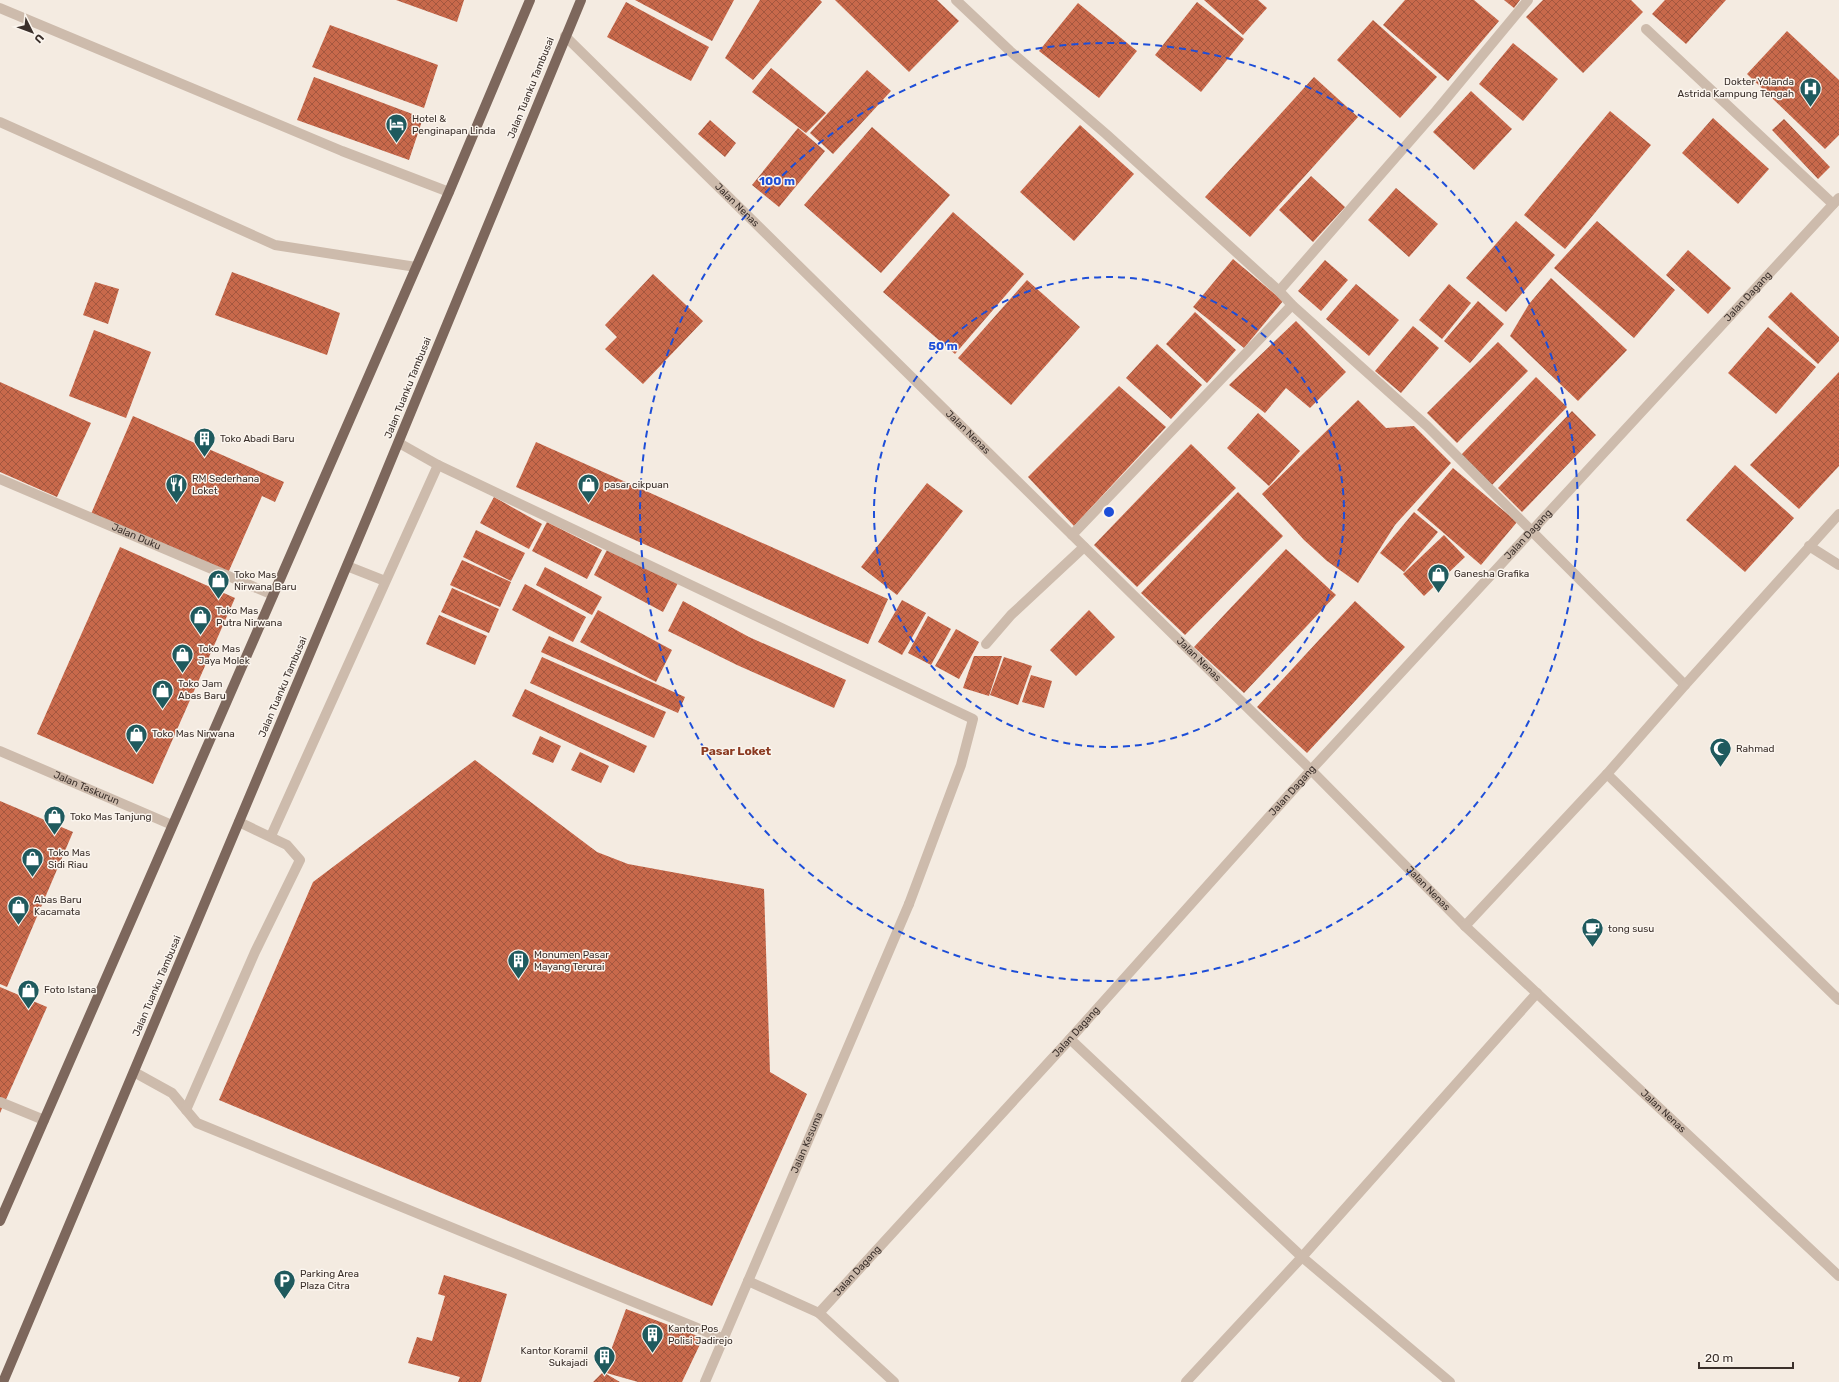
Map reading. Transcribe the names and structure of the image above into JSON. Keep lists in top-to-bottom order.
{
  "streets": {
    "main road": ["Jalan Tuanku Tambusai"],
    "street": [
      "Jalan Nenas",
      "Jalan Dagang",
      "Jalan Duku",
      "Jalan Taskurun",
      "Jalan Kesuma"
    ]
  },
  "crossings": [
    ["Jalan Tuanku Tambusai", "Jalan Nenas"],
    ["Jalan Nenas", "Jalan Dagang"]
  ],
  "districts": ["Pasar Loket"],
  "places": {
    "hospital": ["Dokter Yolanda Astrida Kampung Tengah"],
    "hotel": ["Hotel & Penginapan Linda"],
    "building": [
      "Toko Abadi Baru",
      "Monumen Pasar Mayang Terurai",
      "Kantor Pos Polisi Jadirejo",
      "Kantor Koramil Sukajadi"
    ],
    "restaurant": ["RM Sederhana Loket"],
    "shop": [
      "pasar cikpuan",
      "Ganesha Grafika",
      "Toko Mas Nirwana Baru",
      "Toko Mas Putra Nirwana",
      "Toko Mas Jaya Molek",
      "Toko Jam Abas Baru",
      "Toko Mas Nirwana",
      "Toko Mas Tanjung",
      "Toko Mas Sidi Riau",
      "Abas Baru Kacamata",
      "Foto Istana"
    ],
    "mosque": ["Rahmad"],
    "cafe": ["tong susu"],
    "parking": ["Parking Area Plaza Citra"]
  },
  "scale_bar": "20 m",
  "north": "bottom right",
  "rings": ["100 m", "50 m"]
}
